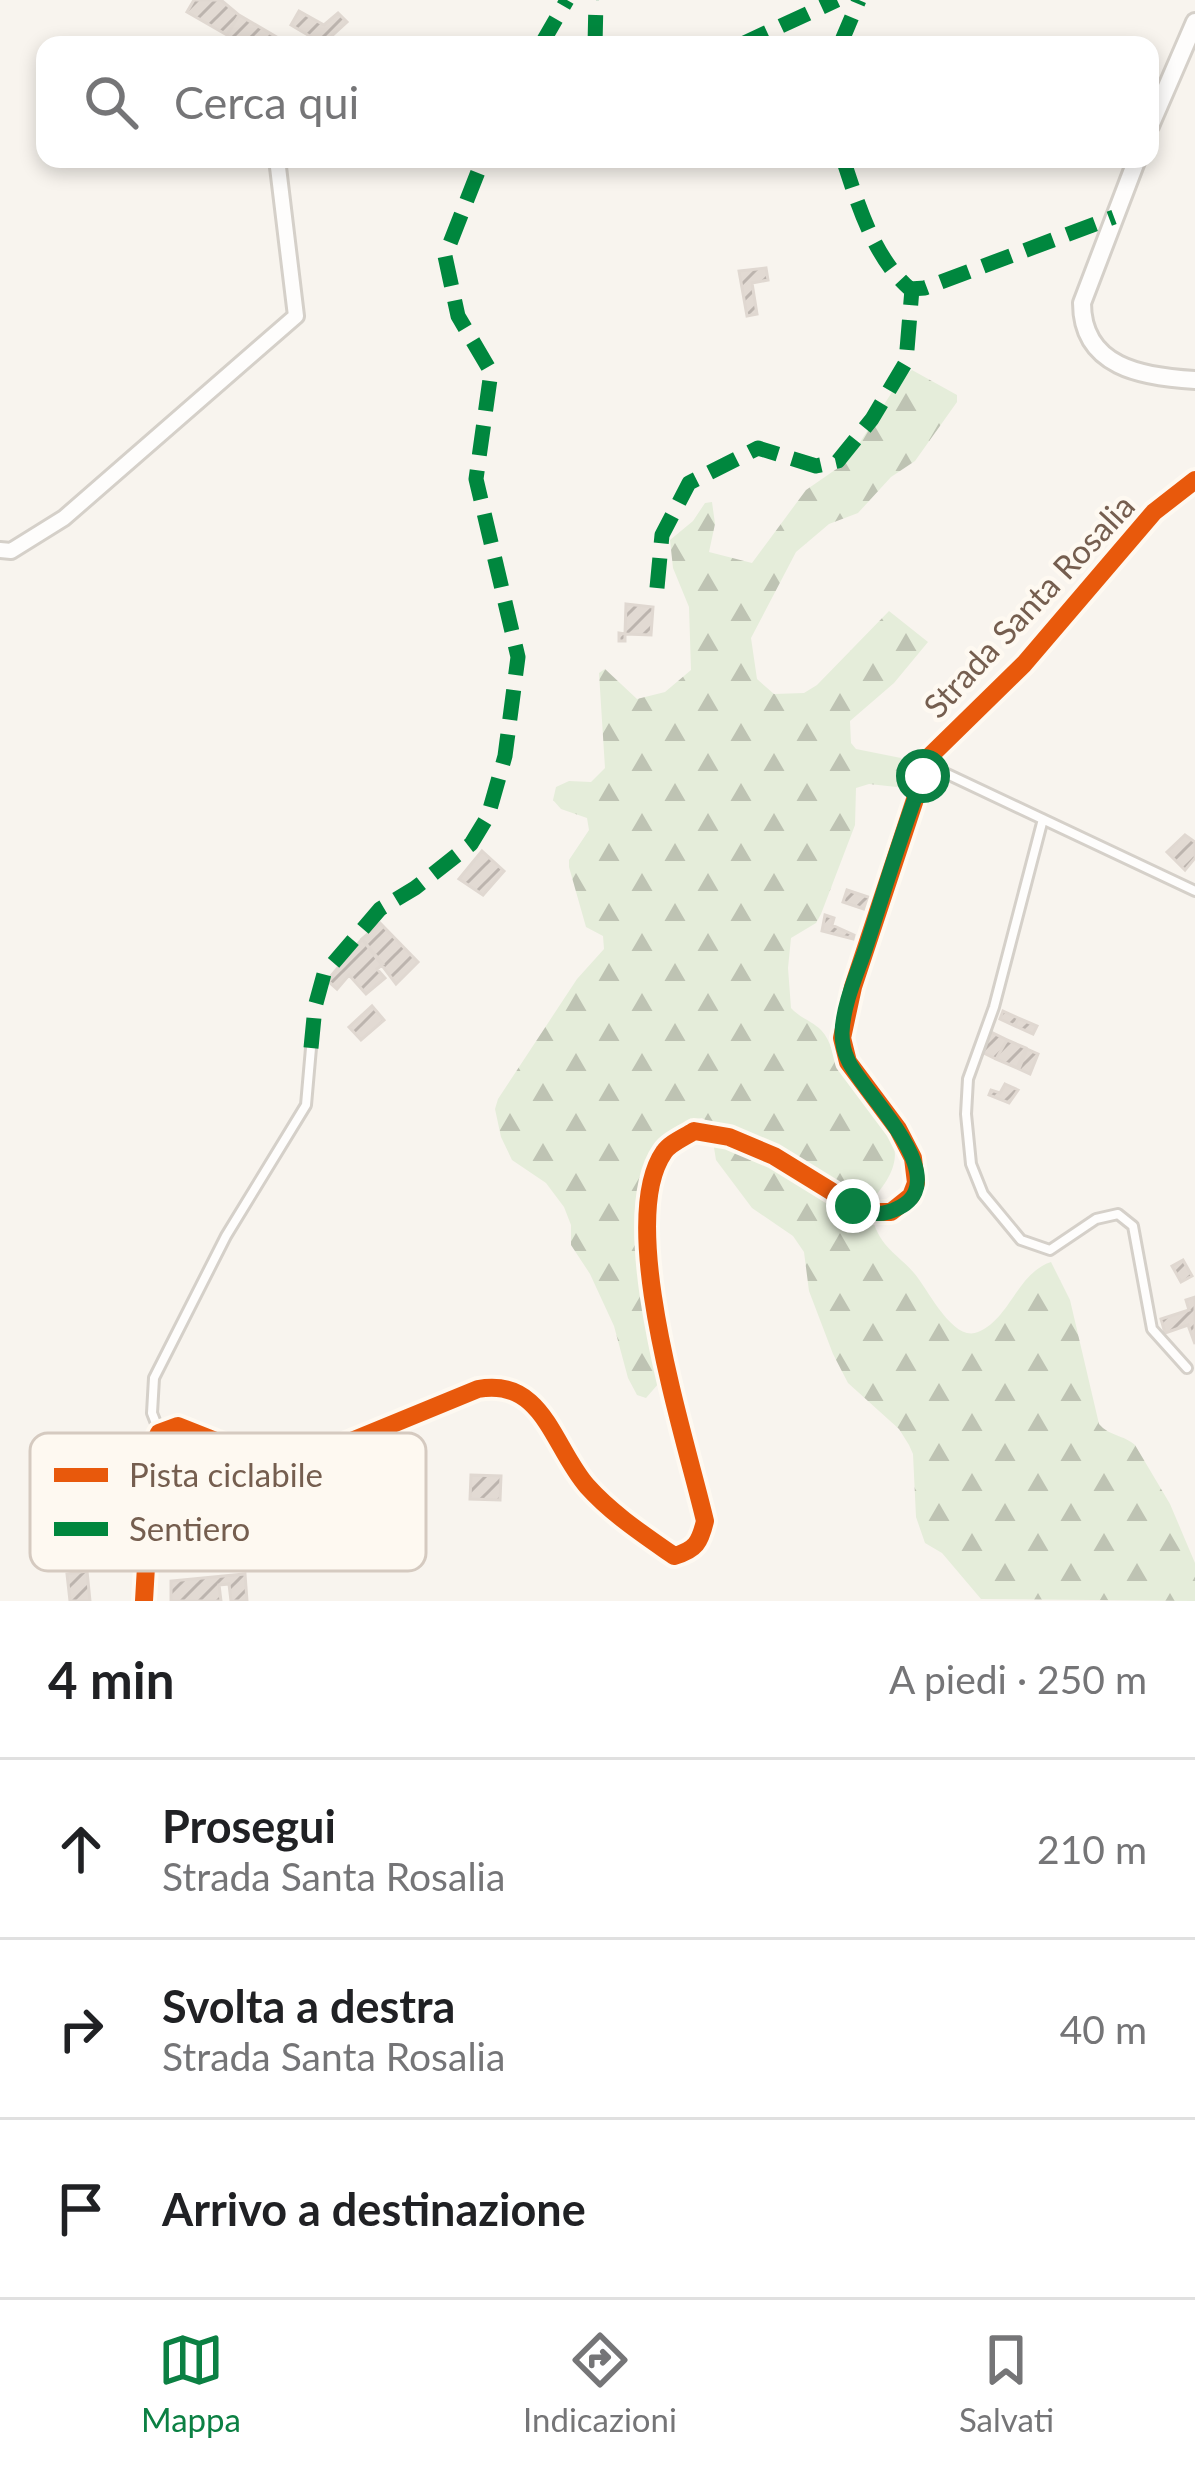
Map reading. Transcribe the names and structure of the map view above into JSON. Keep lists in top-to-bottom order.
{
  "streets": {
    "street": ["Strada Santa Rosalia"]
  },
  "legend": ["Pista ciclabile", "Sentiero"],
  "page": {
    "search": "Cerca qui",
    "heading": ["4 min", "A piedi · 250 m"],
    "list": [
      ["Prosegui", "Strada Santa Rosalia", "210 m"],
      ["Svolta a destra", "Strada Santa Rosalia", "40 m"],
      "Arrivo a destinazione"
    ],
    "nav": ["Mappa", "Indicazioni", "Salvati"]
  }
}
